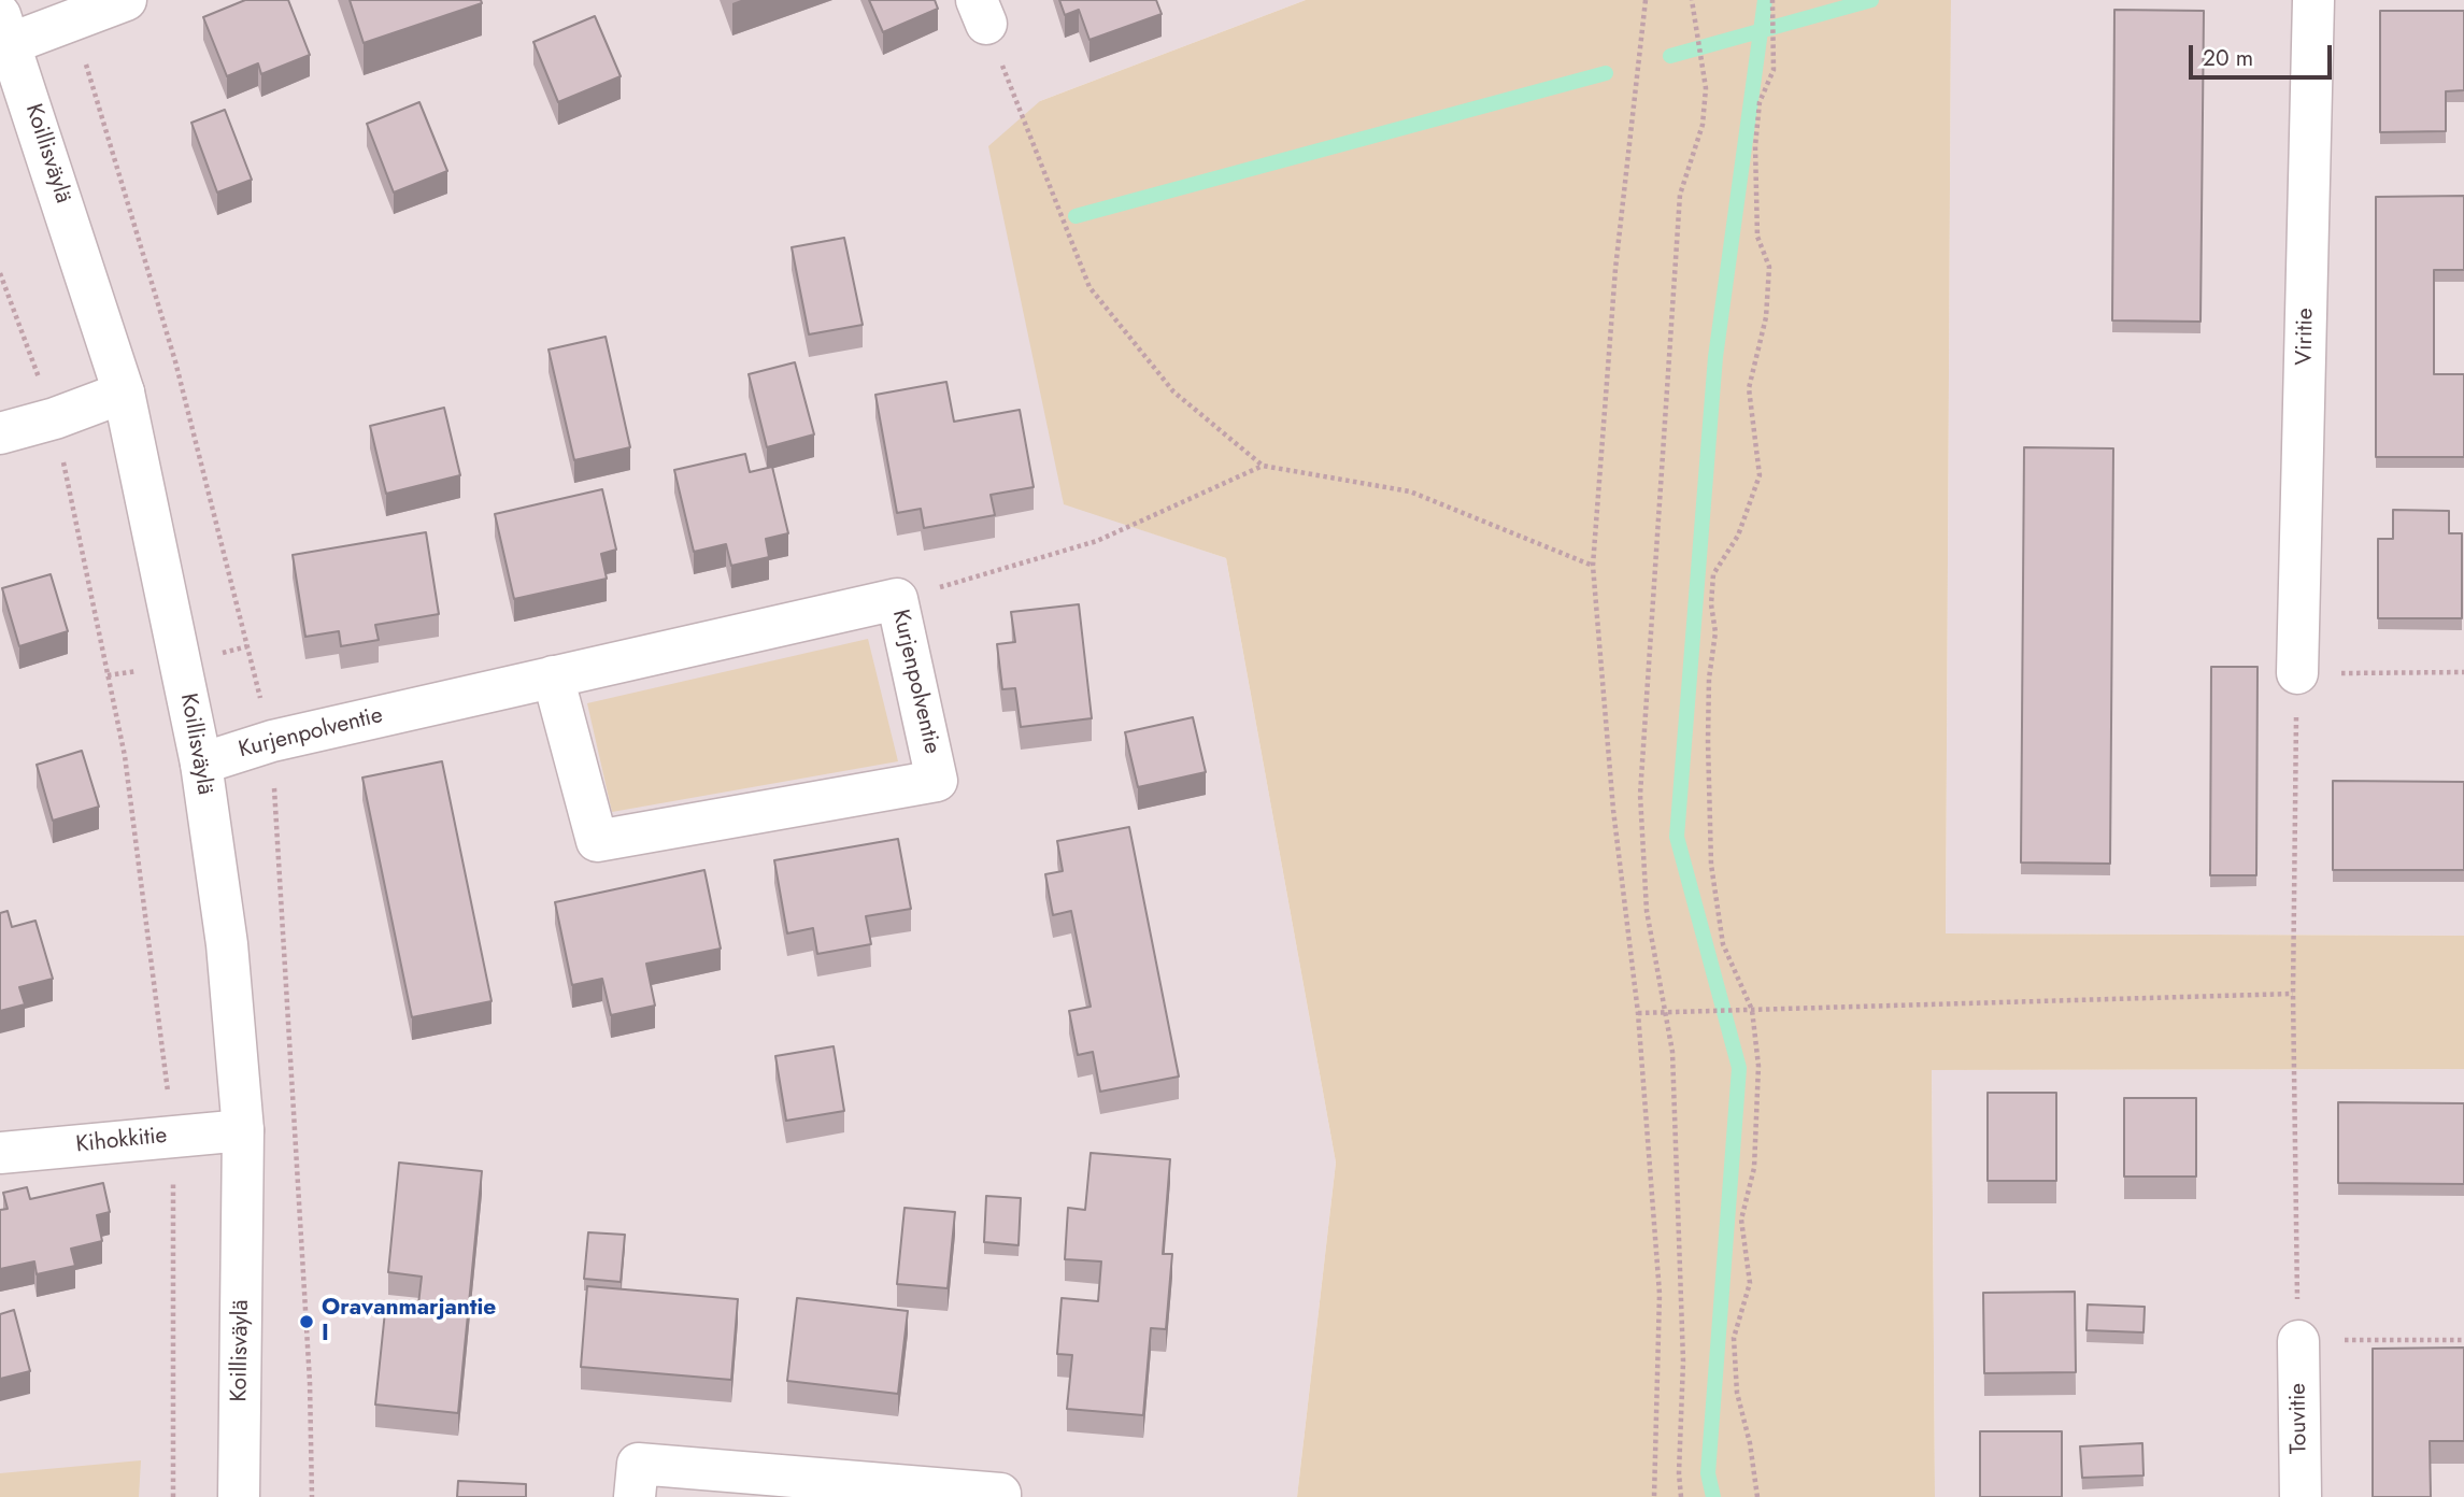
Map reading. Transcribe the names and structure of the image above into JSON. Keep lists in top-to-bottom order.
{
  "streets": {
    "street": [
      "Koillisväylä",
      "Viritie",
      "Kurjenpolventie",
      "Kihokkitie",
      "Touvitie"
    ]
  },
  "crossings": [
    ["Koillisväylä", "Kurjenpolventie"],
    ["Koillisväylä", "Kihokkitie"]
  ],
  "places": ["Oravanmarjantie I"],
  "scale_bar": "20 m"
}
